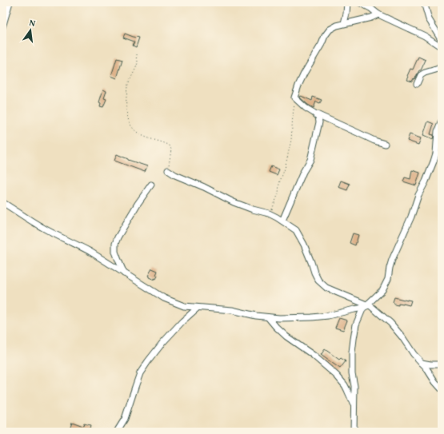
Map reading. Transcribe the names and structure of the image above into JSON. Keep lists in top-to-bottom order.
{
  "north": "top"
}
